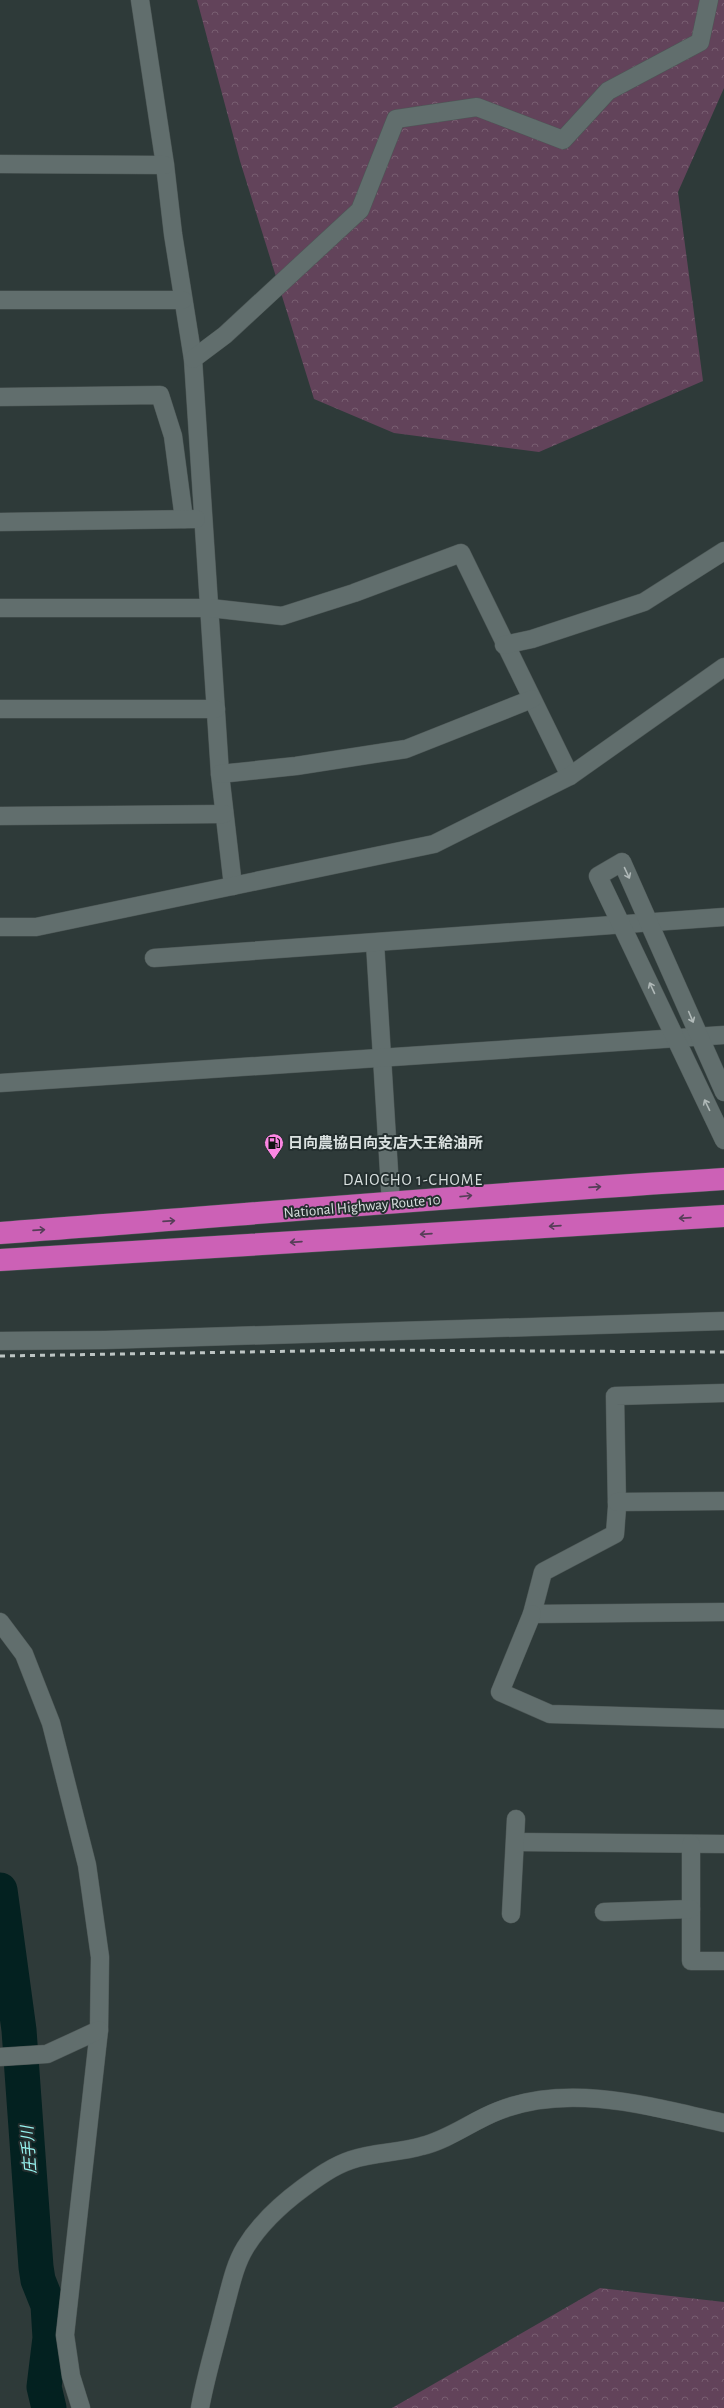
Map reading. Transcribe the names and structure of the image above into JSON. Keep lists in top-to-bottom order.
{
  "streets": {
    "highway": ["National Highway Route 10"]
  },
  "districts": ["DAIOCHO 1-CHOME"],
  "water": ["庄手川"],
  "places": {
    "fuel station": ["日向農協日向支店大王給油所"]
  }
}
